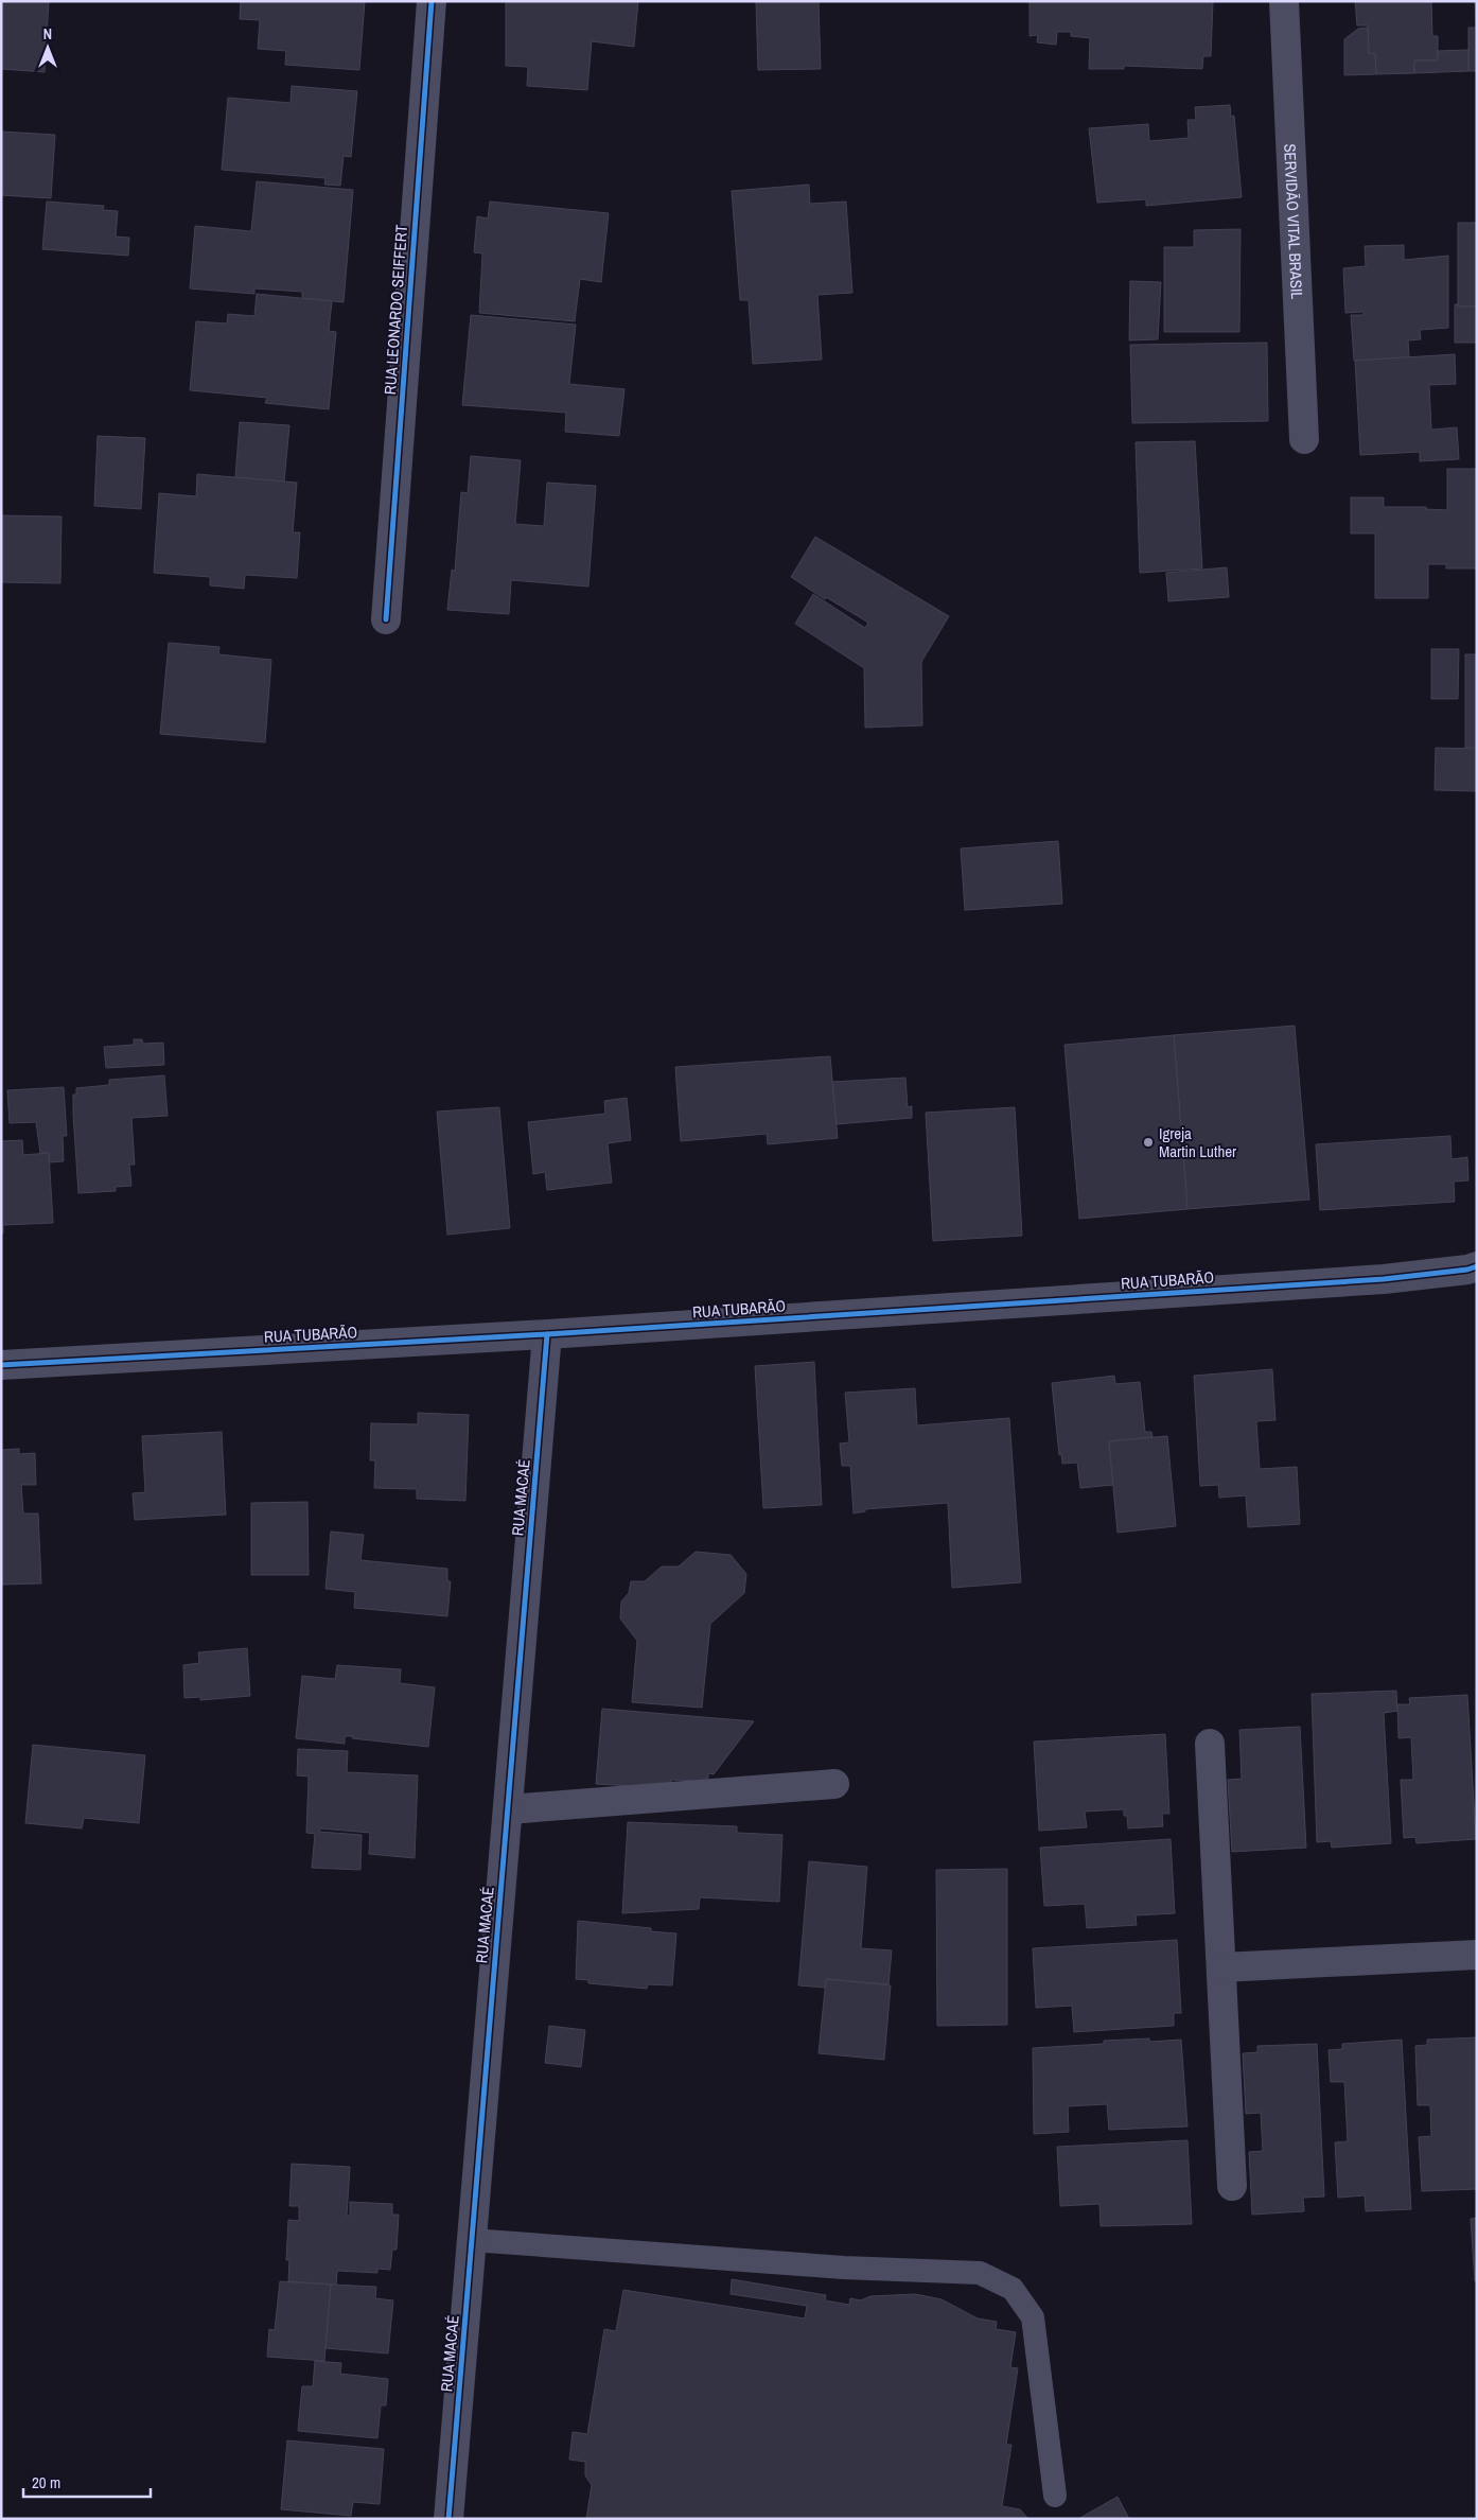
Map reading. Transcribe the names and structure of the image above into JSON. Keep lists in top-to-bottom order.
{
  "streets": {
    "street": [
      "SERVIDÃO VITAL BRASIL",
      "RUA LEONARDO SEIFFERT",
      "RUA TUBARÃO",
      "RUA MACAÉ"
    ]
  },
  "crossings": [
    ["RUA TUBARÃO", "RUA MACAÉ"]
  ],
  "places": ["Igreja Martin Luther"],
  "scale_bar": "20 m",
  "north": "top"
}
